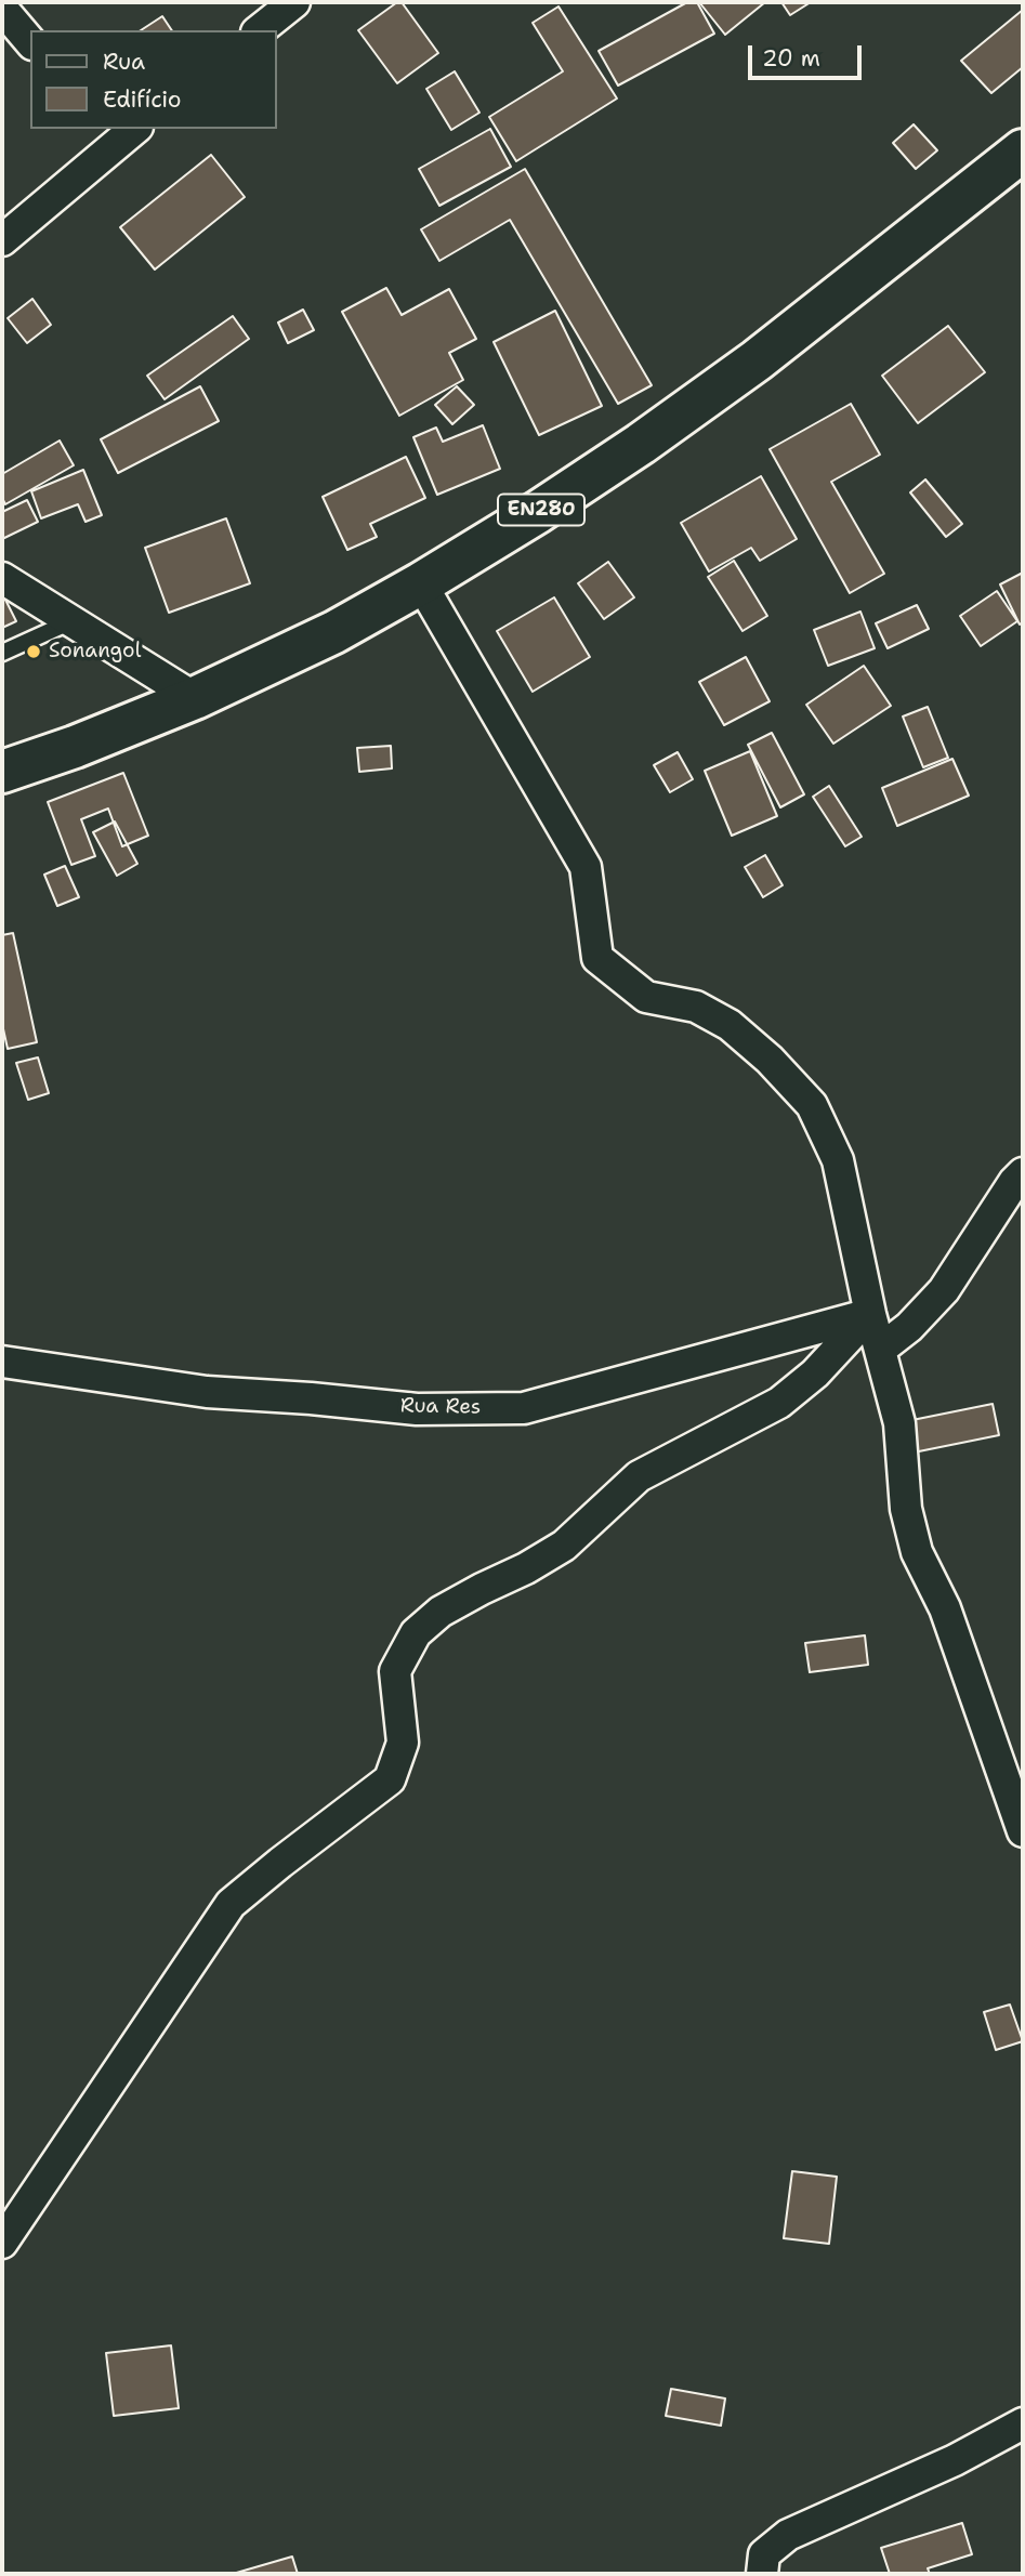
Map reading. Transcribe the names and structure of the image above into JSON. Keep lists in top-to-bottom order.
{
  "streets": {
    "main road": ["EN280"],
    "street": ["Rua Res"]
  },
  "places": ["Sonangol"],
  "legend": ["Rua", "Edifício"],
  "scale_bar": "20 m"
}
